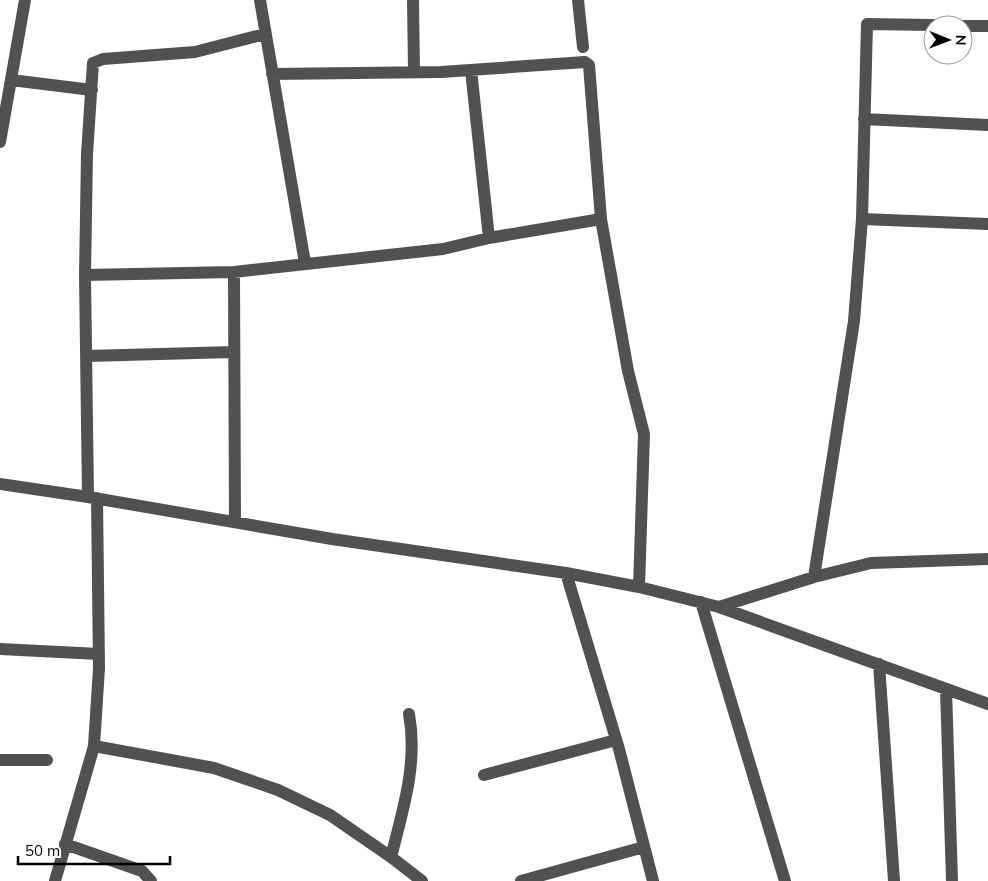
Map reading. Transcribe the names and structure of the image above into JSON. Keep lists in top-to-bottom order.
{
  "scale_bar": "50 m",
  "north": "right"
}
